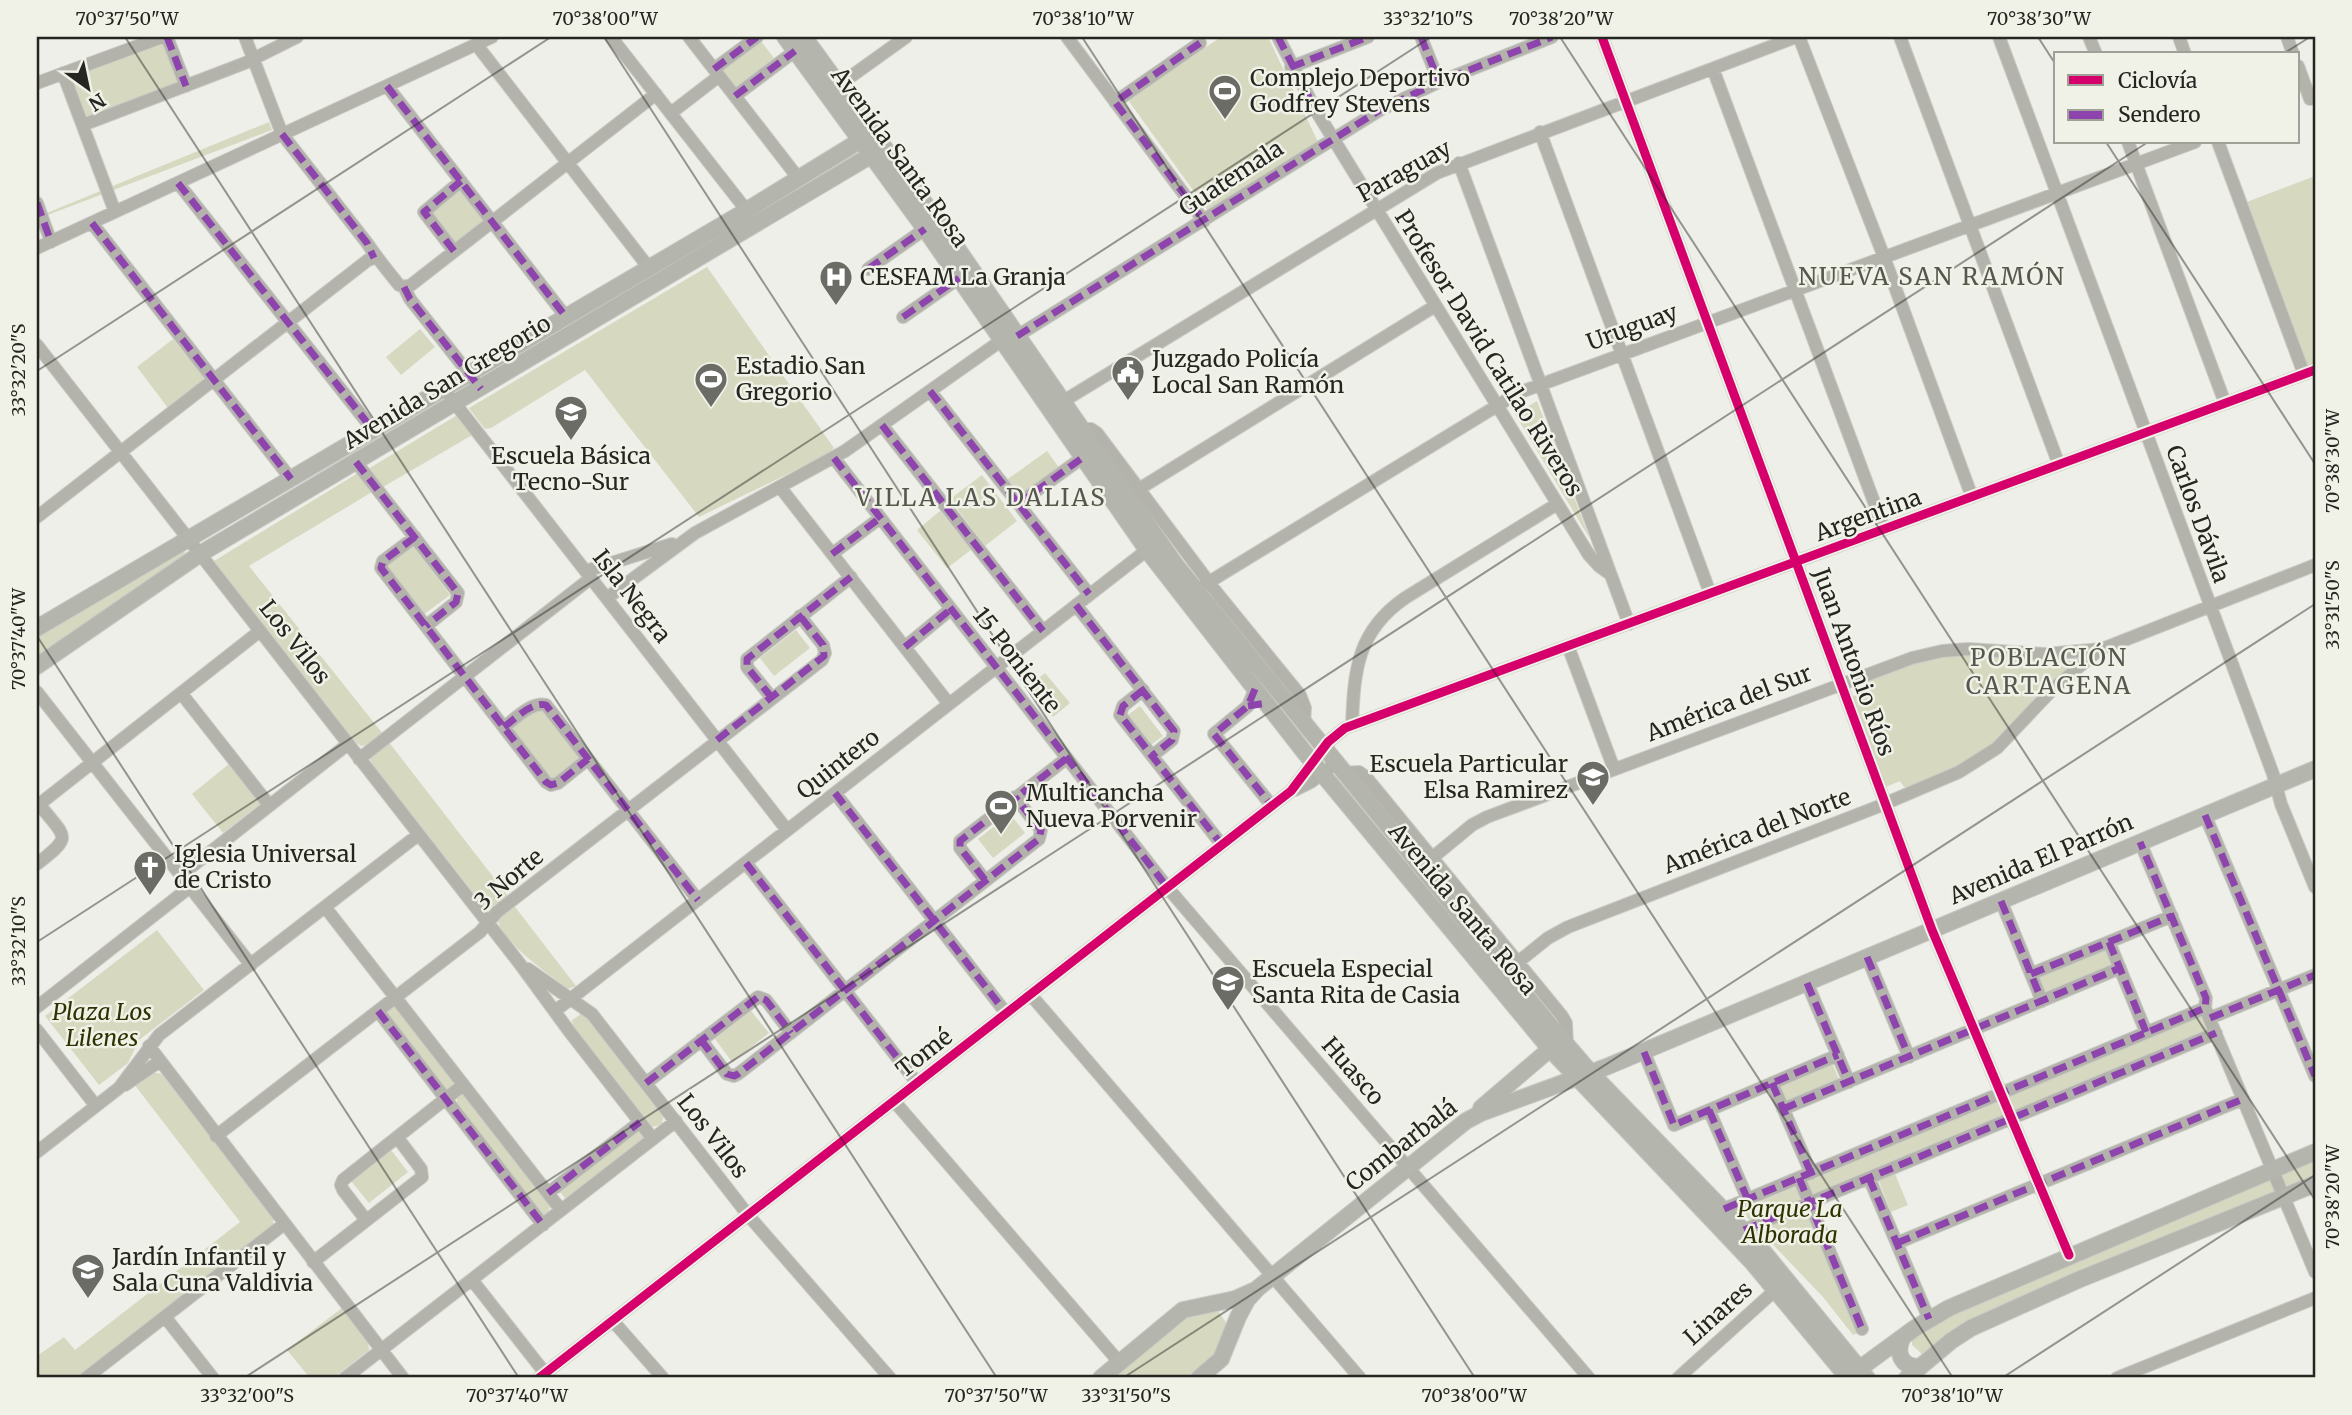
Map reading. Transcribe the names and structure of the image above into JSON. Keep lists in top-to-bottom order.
{
  "streets": {
    "main road": [
      "Avenida Santa Rosa",
      "Avenida San Gregorio",
      "Avenida El Parrón",
      "Combarbalá"
    ],
    "street": [
      "Paraguay",
      "Guatemala",
      "Uruguay",
      "Profesor David Catilao Riveros",
      "Carlos Dávila",
      "Argentina",
      "Isla Negra",
      "Los Vilos",
      "15 Poniente",
      "Juan Antonio Ríos",
      "América del Sur",
      "Quintero",
      "América del Norte",
      "3 Norte",
      "Tomé",
      "Huasco",
      "Linares"
    ]
  },
  "crossings": [
    ["Avenida Santa Rosa", "Paraguay"],
    ["Avenida Santa Rosa", "Guatemala"],
    ["Avenida Santa Rosa", "Uruguay"],
    ["Avenida Santa Rosa", "Avenida San Gregorio"],
    ["Avenida Santa Rosa", "Argentina"],
    ["Avenida Santa Rosa", "América del Sur"],
    ["Avenida Santa Rosa", "Quintero"],
    ["Avenida Santa Rosa", "América del Norte"],
    ["Avenida Santa Rosa", "Avenida El Parrón"],
    ["Avenida Santa Rosa", "Tomé"],
    ["Avenida Santa Rosa", "Combarbalá"],
    ["Avenida Santa Rosa", "Linares"],
    ["Paraguay", "Profesor David Catilao Riveros"],
    ["Paraguay", "Juan Antonio Ríos"],
    ["Guatemala", "Profesor David Catilao Riveros"],
    ["Guatemala", "15 Poniente"],
    ["Uruguay", "Profesor David Catilao Riveros"],
    ["Uruguay", "Carlos Dávila"],
    ["Uruguay", "Juan Antonio Ríos"],
    ["Profesor David Catilao Riveros", "Argentina"],
    ["Avenida San Gregorio", "Isla Negra"],
    ["Avenida San Gregorio", "Los Vilos"],
    ["Carlos Dávila", "Argentina"],
    ["Carlos Dávila", "Avenida El Parrón"],
    ["Argentina", "Juan Antonio Ríos"],
    ["Isla Negra", "Quintero"],
    ["Isla Negra", "3 Norte"],
    ["Los Vilos", "Quintero"],
    ["Los Vilos", "3 Norte"],
    ["Los Vilos", "Tomé"],
    ["15 Poniente", "Quintero"],
    ["15 Poniente", "Tomé"],
    ["15 Poniente", "Huasco"],
    ["Juan Antonio Ríos", "América del Sur"],
    ["Juan Antonio Ríos", "América del Norte"],
    ["Juan Antonio Ríos", "Avenida El Parrón"],
    ["América del Sur", "América del Norte"],
    ["Avenida El Parrón", "Combarbalá"],
    ["Tomé", "Huasco"],
    ["Huasco", "Combarbalá"]
  ],
  "districts": ["NUEVA SAN RAMÓN", "VILLA LAS DALIAS", "POBLACIÓN CARTAGENA"],
  "parks": ["Plaza Los Lilenes", "Parque La Alborada"],
  "places": {
    "sports": ["Complejo Deportivo Godfrey Stevens", "Estadio San Gregorio", "Multicancha Nueva Porvenir"],
    "hospital": ["CESFAM La Granja"],
    "public building": ["Juzgado Policía Local San Ramón"],
    "school or university": [
      "Escuela Básica Tecno-Sur",
      "Escuela Particular Elsa Ramirez",
      "Escuela Especial Santa Rita de Casia",
      "Jardín Infantil y Sala Cuna Valdivia"
    ],
    "church": ["Iglesia Universal de Cristo"]
  },
  "legend": ["Ciclovía", "Sendero"],
  "north": "bottom right",
  "coordinates": [
    "70°37'50\"W",
    "70°38'00\"W",
    "70°38'10\"W",
    "33°32'10\"S",
    "70°38'20\"W",
    "70°38'30\"W",
    "33°32'20\"S",
    "33°31'50\"S",
    "70°37'40\"W",
    "33°32'00\"S"
  ]
}
